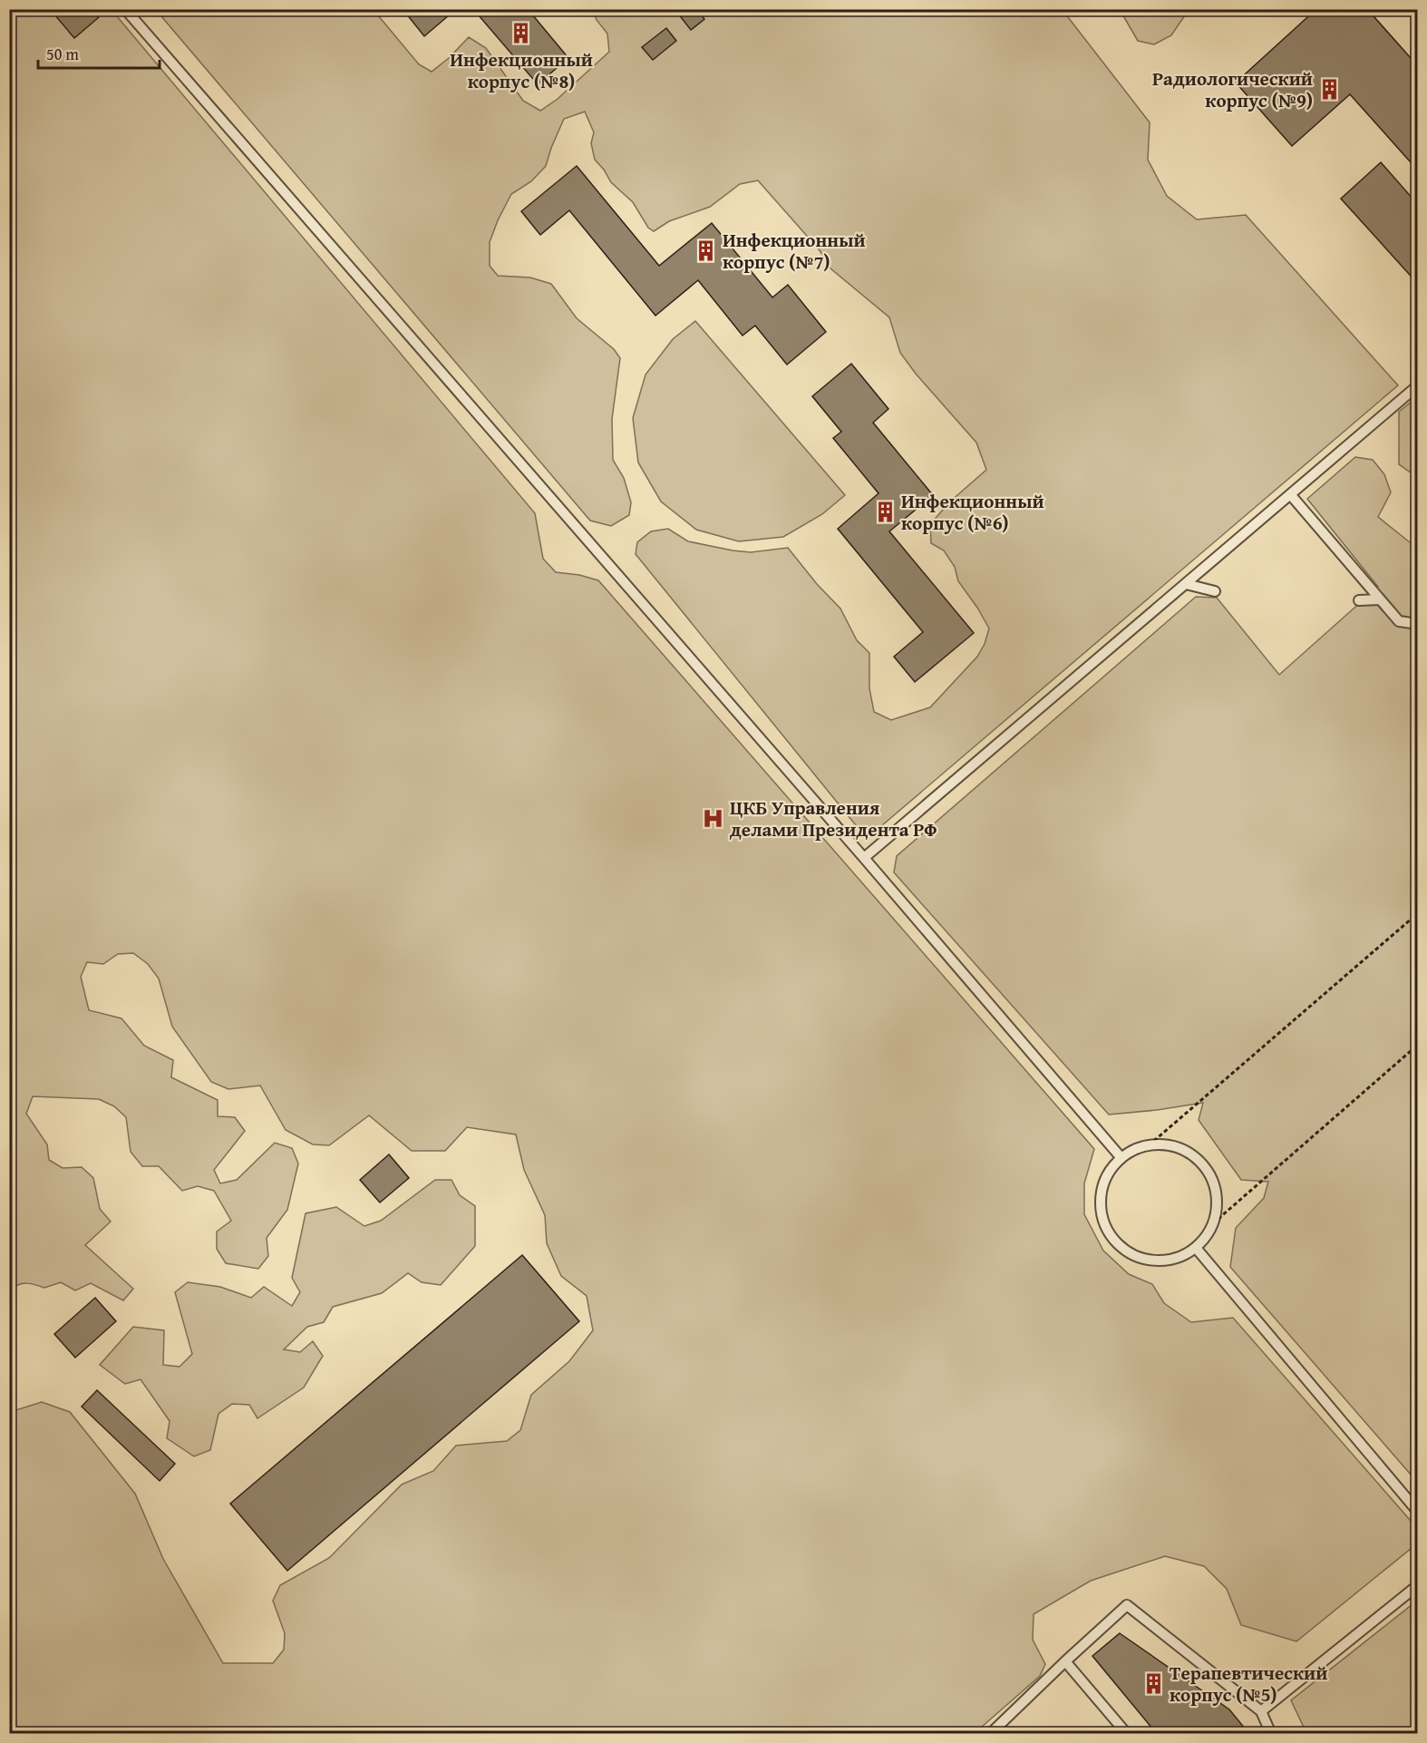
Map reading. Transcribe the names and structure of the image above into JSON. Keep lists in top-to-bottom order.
{
  "places": {
    "building": [
      "Инфекционный корпус (№8)",
      "Радиологический корпус (№9)",
      "Инфекционный корпус (№7)",
      "Инфекционный корпус (№6)",
      "Терапевтический корпус (№5)"
    ],
    "hospital": ["ЦКБ Управления делами Президента РФ"]
  },
  "scale_bar": "50 m"
}
